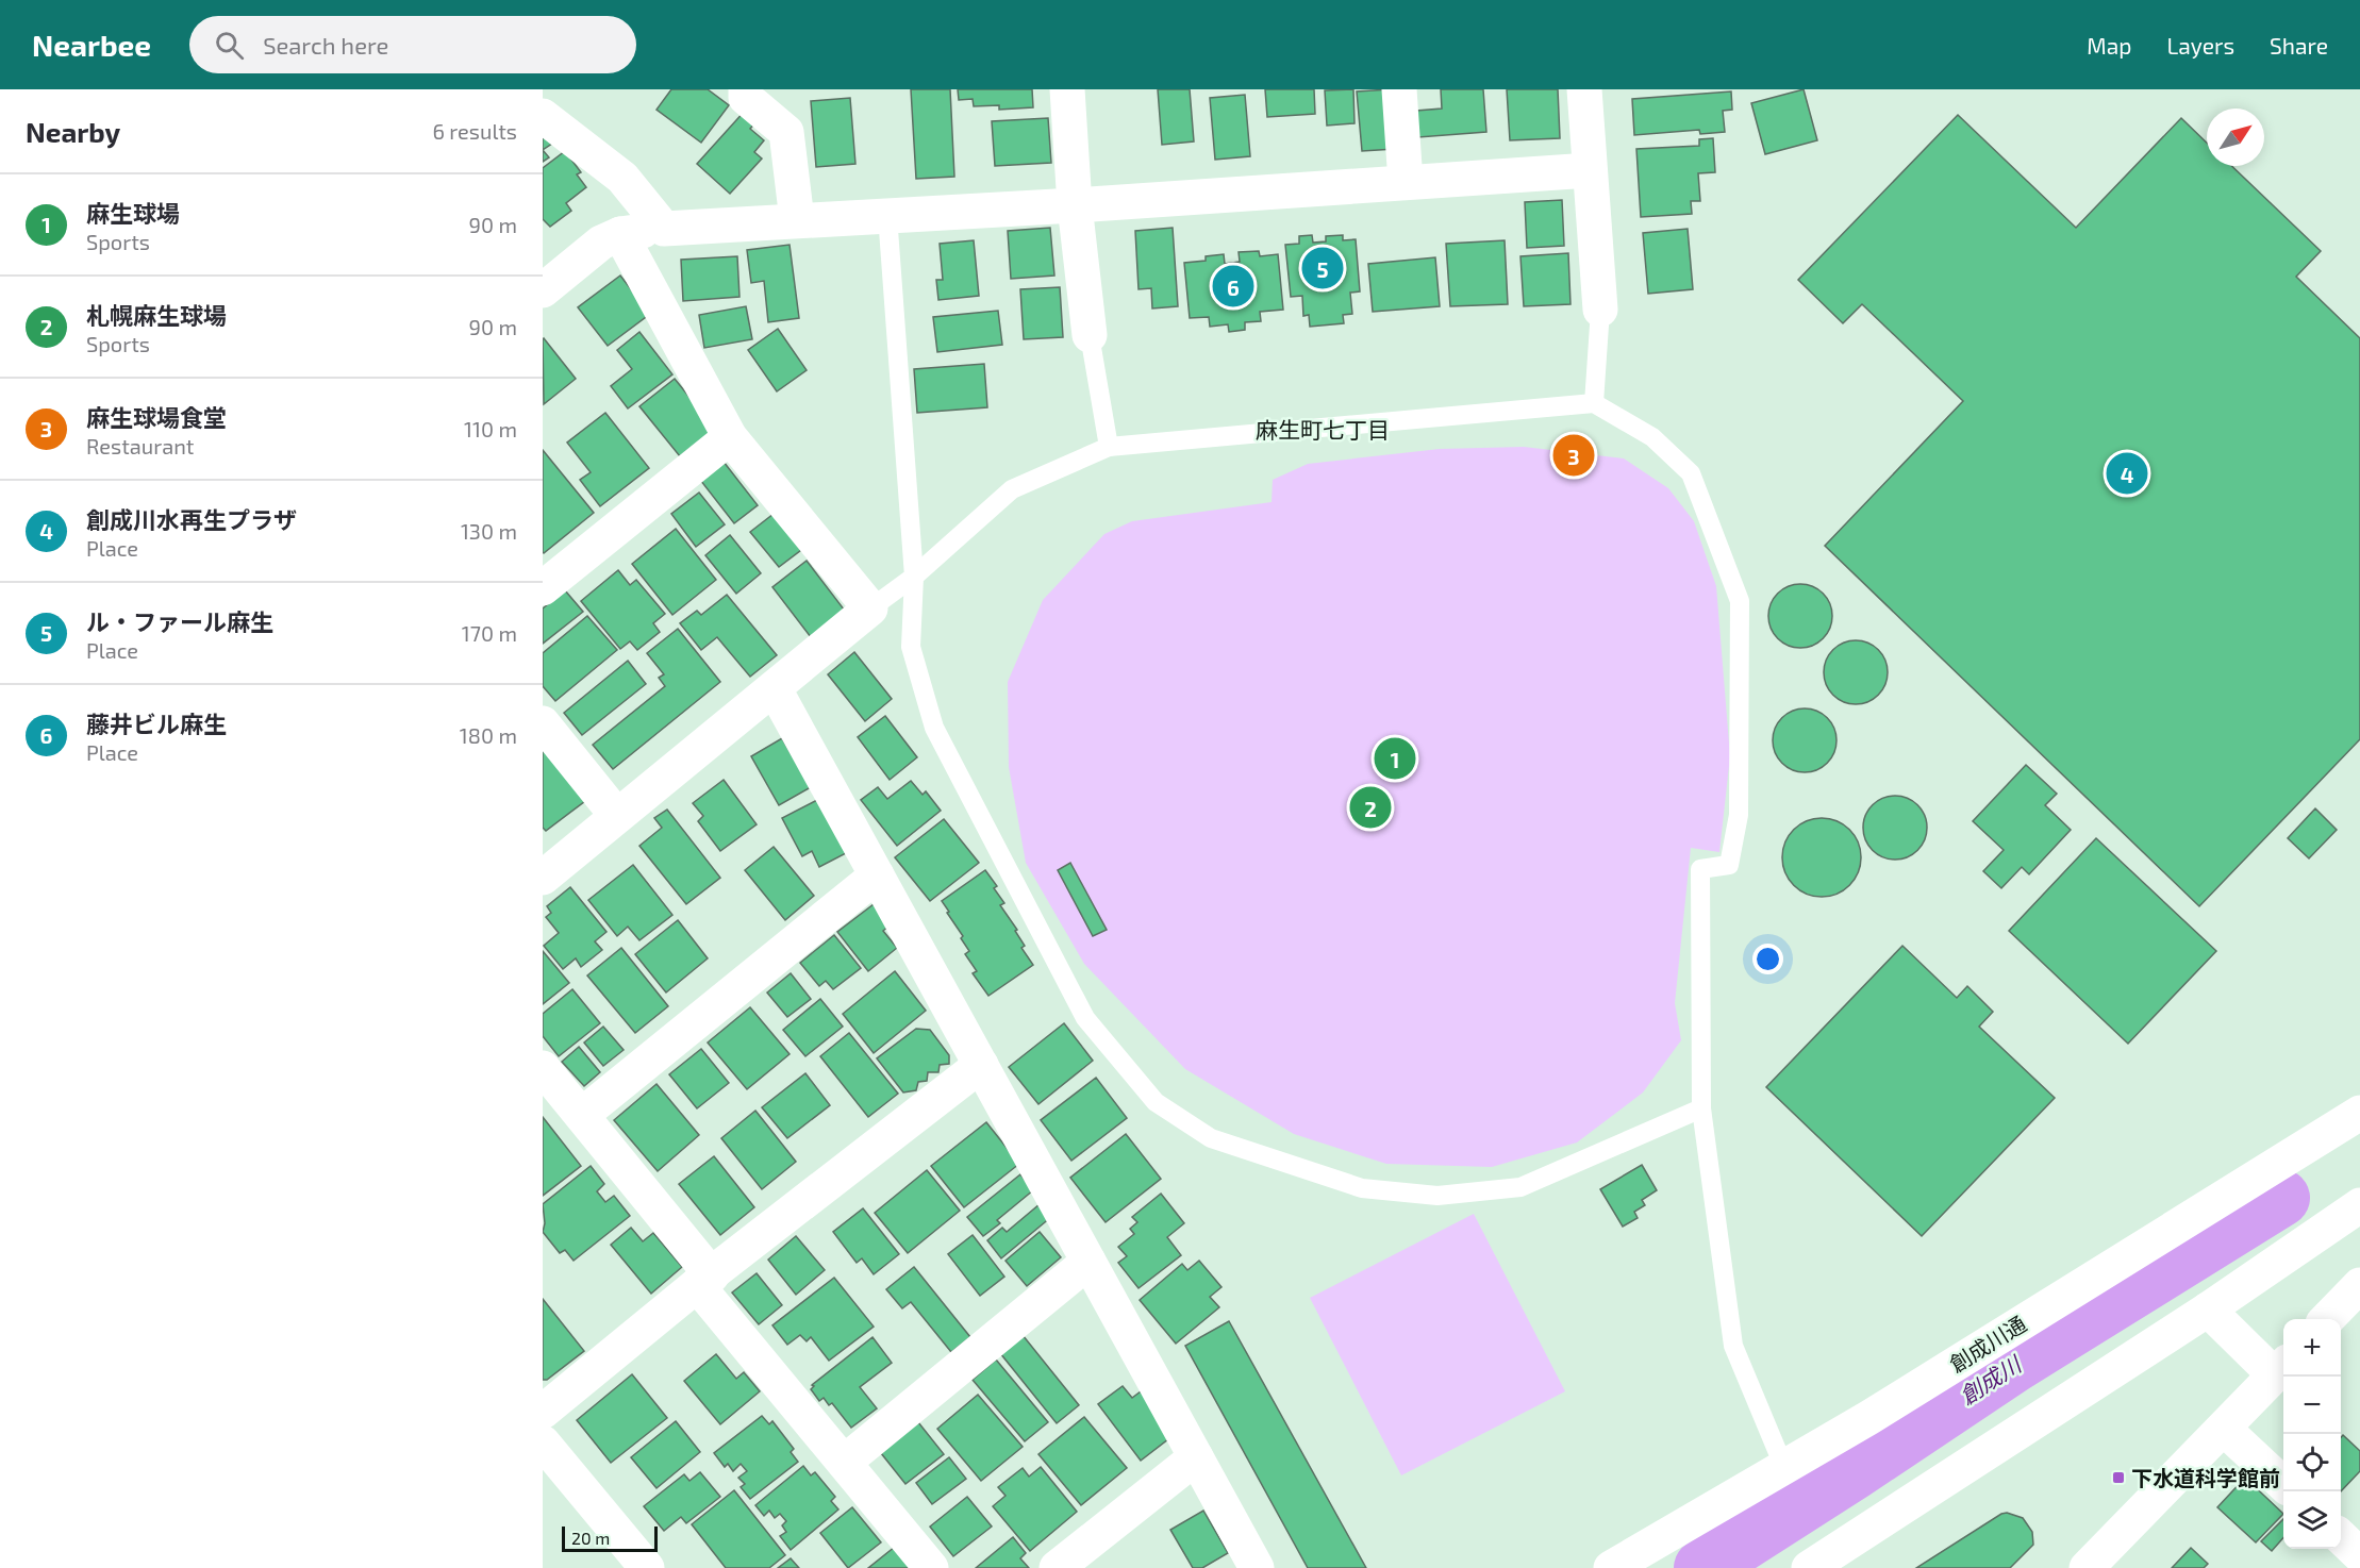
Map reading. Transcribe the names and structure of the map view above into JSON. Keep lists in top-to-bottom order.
{
  "streets": {
    "main road": ["創成川通"]
  },
  "districts": ["麻生町七丁目"],
  "water": ["創成川"],
  "places": {
    "transit": ["下水道科学館前"]
  },
  "scale_bar": "20 m",
  "north": "top right",
  "page": {
    "header": "Nearbee",
    "search": "Search here",
    "nav": ["Map", "Layers", "Share"],
    "heading": ["Nearby", "6 results"],
    "list": [
      {
        "mark": "1",
        "name": "麻生球場",
        "note": "Sports",
        "value": "90 m"
      },
      {
        "mark": "2",
        "name": "札幌麻生球場",
        "note": "Sports",
        "value": "90 m"
      },
      {
        "mark": "3",
        "name": "麻生球場食堂",
        "note": "Restaurant",
        "value": "110 m"
      },
      {
        "mark": "4",
        "name": "創成川水再生プラザ",
        "note": "Place",
        "value": "130 m"
      },
      {
        "mark": "5",
        "name": "ル・ファール麻生",
        "note": "Place",
        "value": "170 m"
      },
      {
        "mark": "6",
        "name": "藤井ビル麻生",
        "note": "Place",
        "value": "180 m"
      }
    ],
    "pins": [
      "5",
      "6",
      "3",
      "4",
      "1",
      "2"
    ],
    "map_buttons": ["+", "−"],
    "scale": "20 m"
  }
}
